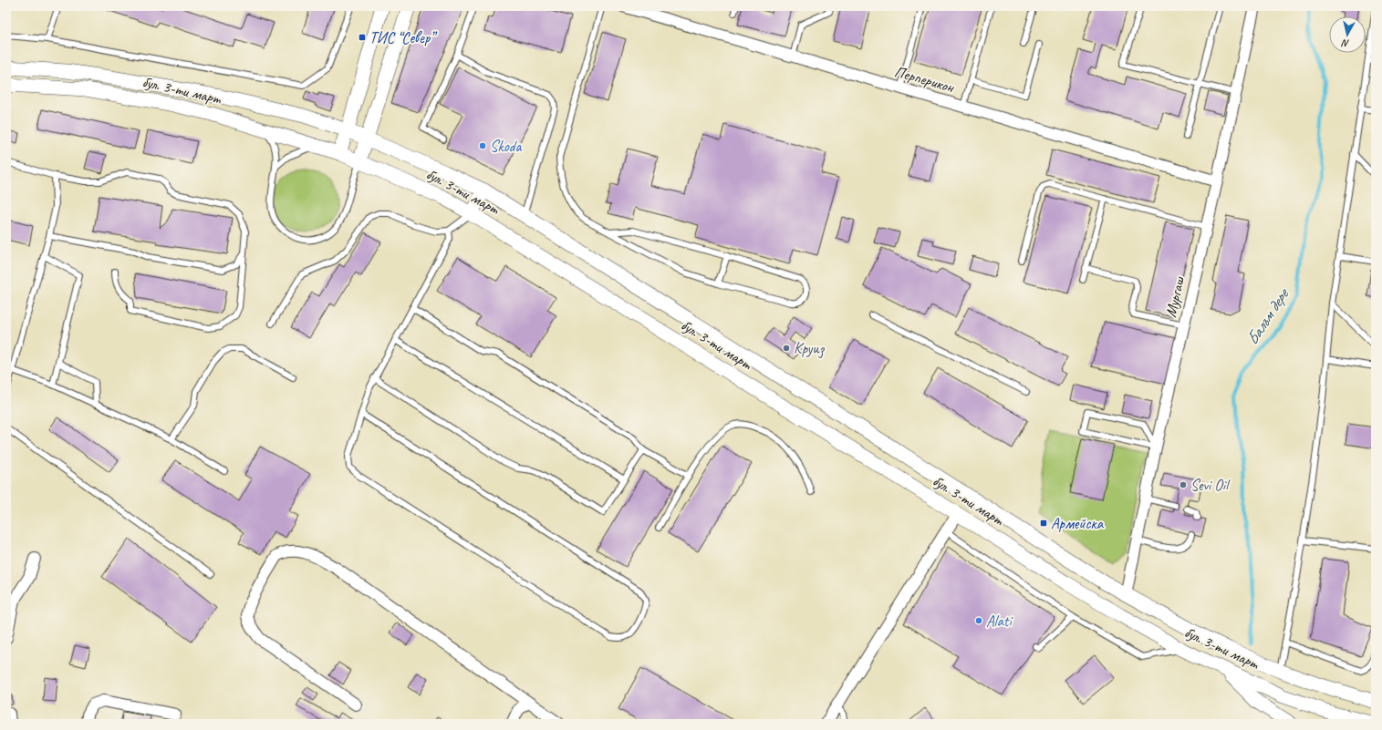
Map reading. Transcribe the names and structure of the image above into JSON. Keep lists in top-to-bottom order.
{
  "streets": {
    "street": ["Перперикон", "бул. 3-ти март", "Мургаш"]
  },
  "crossings": [
    ["Перперикон", "Мургаш"],
    ["бул. 3-ти март", "Мургаш"]
  ],
  "water": ["Балъм дере"],
  "places": {
    "transit": ["ТИС “Север”", "Армейска"],
    "other": [
      "Skoda",
      "Круиз",
      "Sevi Oil",
      "Alati"
    ]
  },
  "north": "bottom"
}
